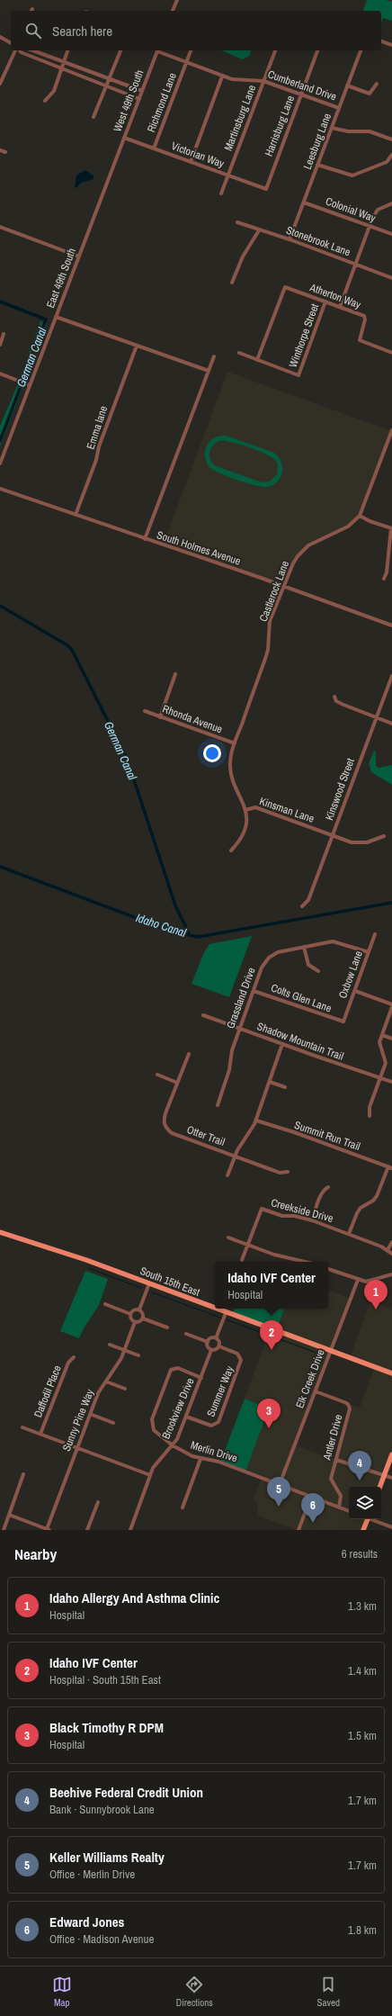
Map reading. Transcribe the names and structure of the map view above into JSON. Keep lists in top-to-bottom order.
{
  "streets": {
    "main road": ["South 15th East"],
    "street": [
      "Cumberland Drive",
      "West 49th South",
      "Richmond Lane",
      "Martinsburg Lane",
      "Harrisburg Lane",
      "Leesburg Lane",
      "Victorian Way",
      "Colonial Way",
      "Stonebrook Lane",
      "East 49th South",
      "Atherton Way",
      "Winthorpe Street",
      "Emma lane",
      "South Holmes Avenue",
      "Castlerock Lane",
      "Rhonda Avenue",
      "Kinswood Street",
      "Kinsman Lane",
      "Oxbow Lane",
      "Grassland Drive",
      "Colts Glen Lane",
      "Shadow Mountain Trail",
      "Otter Trail",
      "Summit Run Trail",
      "Creekside Drive",
      "Elk Creek Drive",
      "Daffodil Place",
      "Summer Way",
      "Brookview Drive",
      "Sunny Pine Way",
      "Antler Drive",
      "Merlin Drive"
    ]
  },
  "crossings": [
    ["Cumberland Drive", "Richmond Lane"],
    ["Cumberland Drive", "Martinsburg Lane"],
    ["Cumberland Drive", "Harrisburg Lane"],
    ["Cumberland Drive", "Leesburg Lane"],
    ["West 49th South", "Victorian Way"],
    ["West 49th South", "East 49th South"],
    ["Richmond Lane", "Victorian Way"],
    ["Martinsburg Lane", "Victorian Way"],
    ["Harrisburg Lane", "Victorian Way"],
    ["Leesburg Lane", "Colonial Way"],
    ["Leesburg Lane", "Stonebrook Lane"],
    ["Atherton Way", "Winthorpe Street"],
    ["Emma lane", "South Holmes Avenue"],
    ["South Holmes Avenue", "Castlerock Lane"],
    ["Castlerock Lane", "Rhonda Avenue"],
    ["Castlerock Lane", "Kinsman Lane"],
    ["Kinswood Street", "Kinsman Lane"],
    ["Oxbow Lane", "Grassland Drive"],
    ["Oxbow Lane", "Colts Glen Lane"],
    ["Grassland Drive", "Colts Glen Lane"],
    ["Grassland Drive", "Shadow Mountain Trail"],
    ["South 15th East", "Elk Creek Drive"],
    ["Elk Creek Drive", "Antler Drive"],
    ["Elk Creek Drive", "Merlin Drive"],
    ["Summer Way", "Brookview Drive"],
    ["Brookview Drive", "Merlin Drive"],
    ["Antler Drive", "Merlin Drive"]
  ],
  "water": ["German Canal", "Idaho Canal"],
  "page": {
    "search": "Search here",
    "popup": ["Idaho IVF Center", "Hospital"],
    "pins": [
      "1",
      "2",
      "3",
      "4",
      "5",
      "6"
    ],
    "heading": ["Nearby", "6 results"],
    "list": [
      {
        "mark": "1",
        "name": "Idaho Allergy And Asthma Clinic",
        "note": "Hospital",
        "value": "1.3 km"
      },
      {
        "mark": "2",
        "name": "Idaho IVF Center",
        "note": "Hospital · South 15th East",
        "value": "1.4 km"
      },
      {
        "mark": "3",
        "name": "Black Timothy R DPM",
        "note": "Hospital",
        "value": "1.5 km"
      },
      {
        "mark": "4",
        "name": "Beehive Federal Credit Union",
        "note": "Bank · Sunnybrook Lane",
        "value": "1.7 km"
      },
      {
        "mark": "5",
        "name": "Keller Williams Realty",
        "note": "Office · Merlin Drive",
        "value": "1.7 km"
      },
      {
        "mark": "6",
        "name": "Edward Jones",
        "note": "Office · Madison Avenue",
        "value": "1.8 km"
      }
    ],
    "nav": ["Map", "Directions", "Saved"]
  }
}
